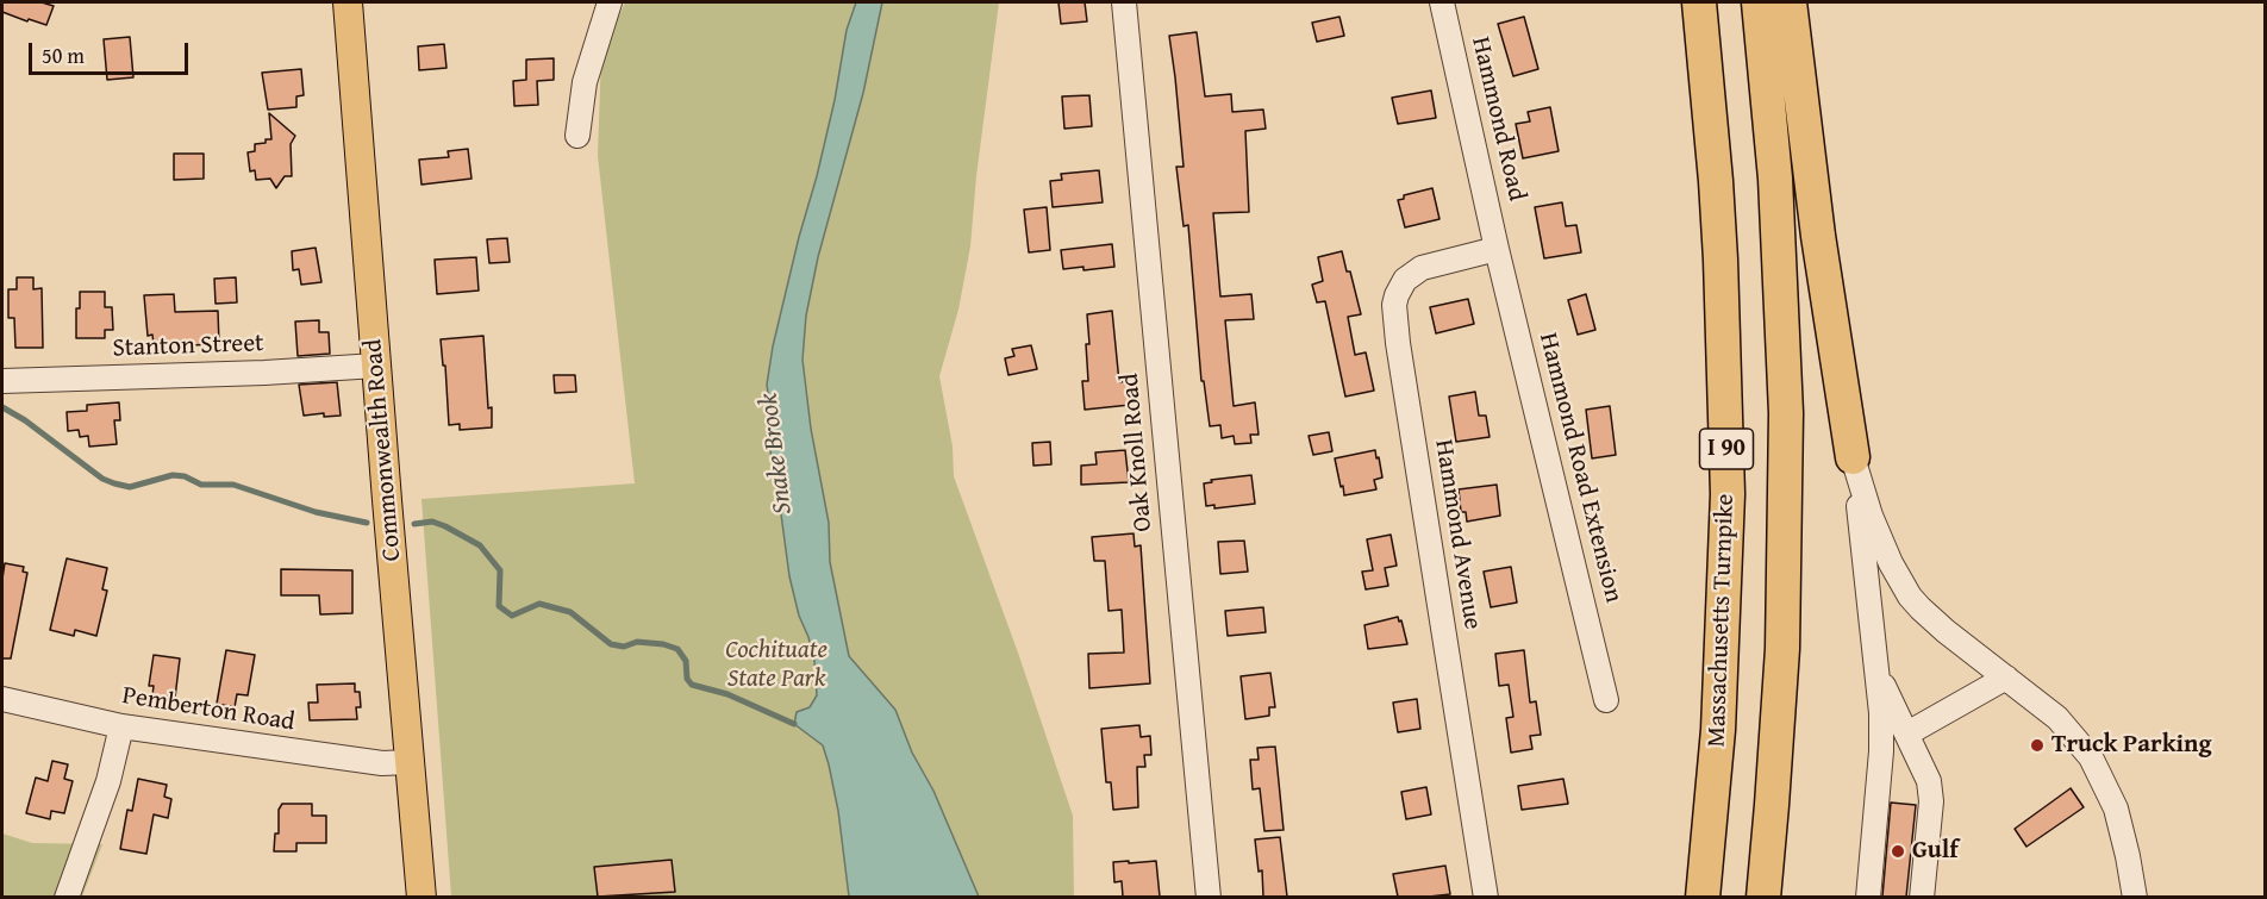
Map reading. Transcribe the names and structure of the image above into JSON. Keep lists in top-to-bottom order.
{
  "streets": {
    "highway": ["I 90", "Massachusetts Turnpike"],
    "main road": ["Commonwealth Road"],
    "street": [
      "Hammond Road",
      "Stanton Street",
      "Oak Knoll Road",
      "Hammond Road Extension",
      "Hammond Avenue",
      "Pemberton Road"
    ]
  },
  "crossings": [
    ["Hammond Road", "Hammond Road Extension"],
    ["Hammond Road", "Hammond Avenue"],
    ["Stanton Street", "Commonwealth Road"],
    ["Commonwealth Road", "Pemberton Road"],
    ["Hammond Road Extension", "Hammond Avenue"]
  ],
  "water": ["Snake Brook"],
  "parks": ["Cochituate State Park"],
  "places": ["Truck Parking", "Gulf"],
  "scale_bar": "50 m"
}
